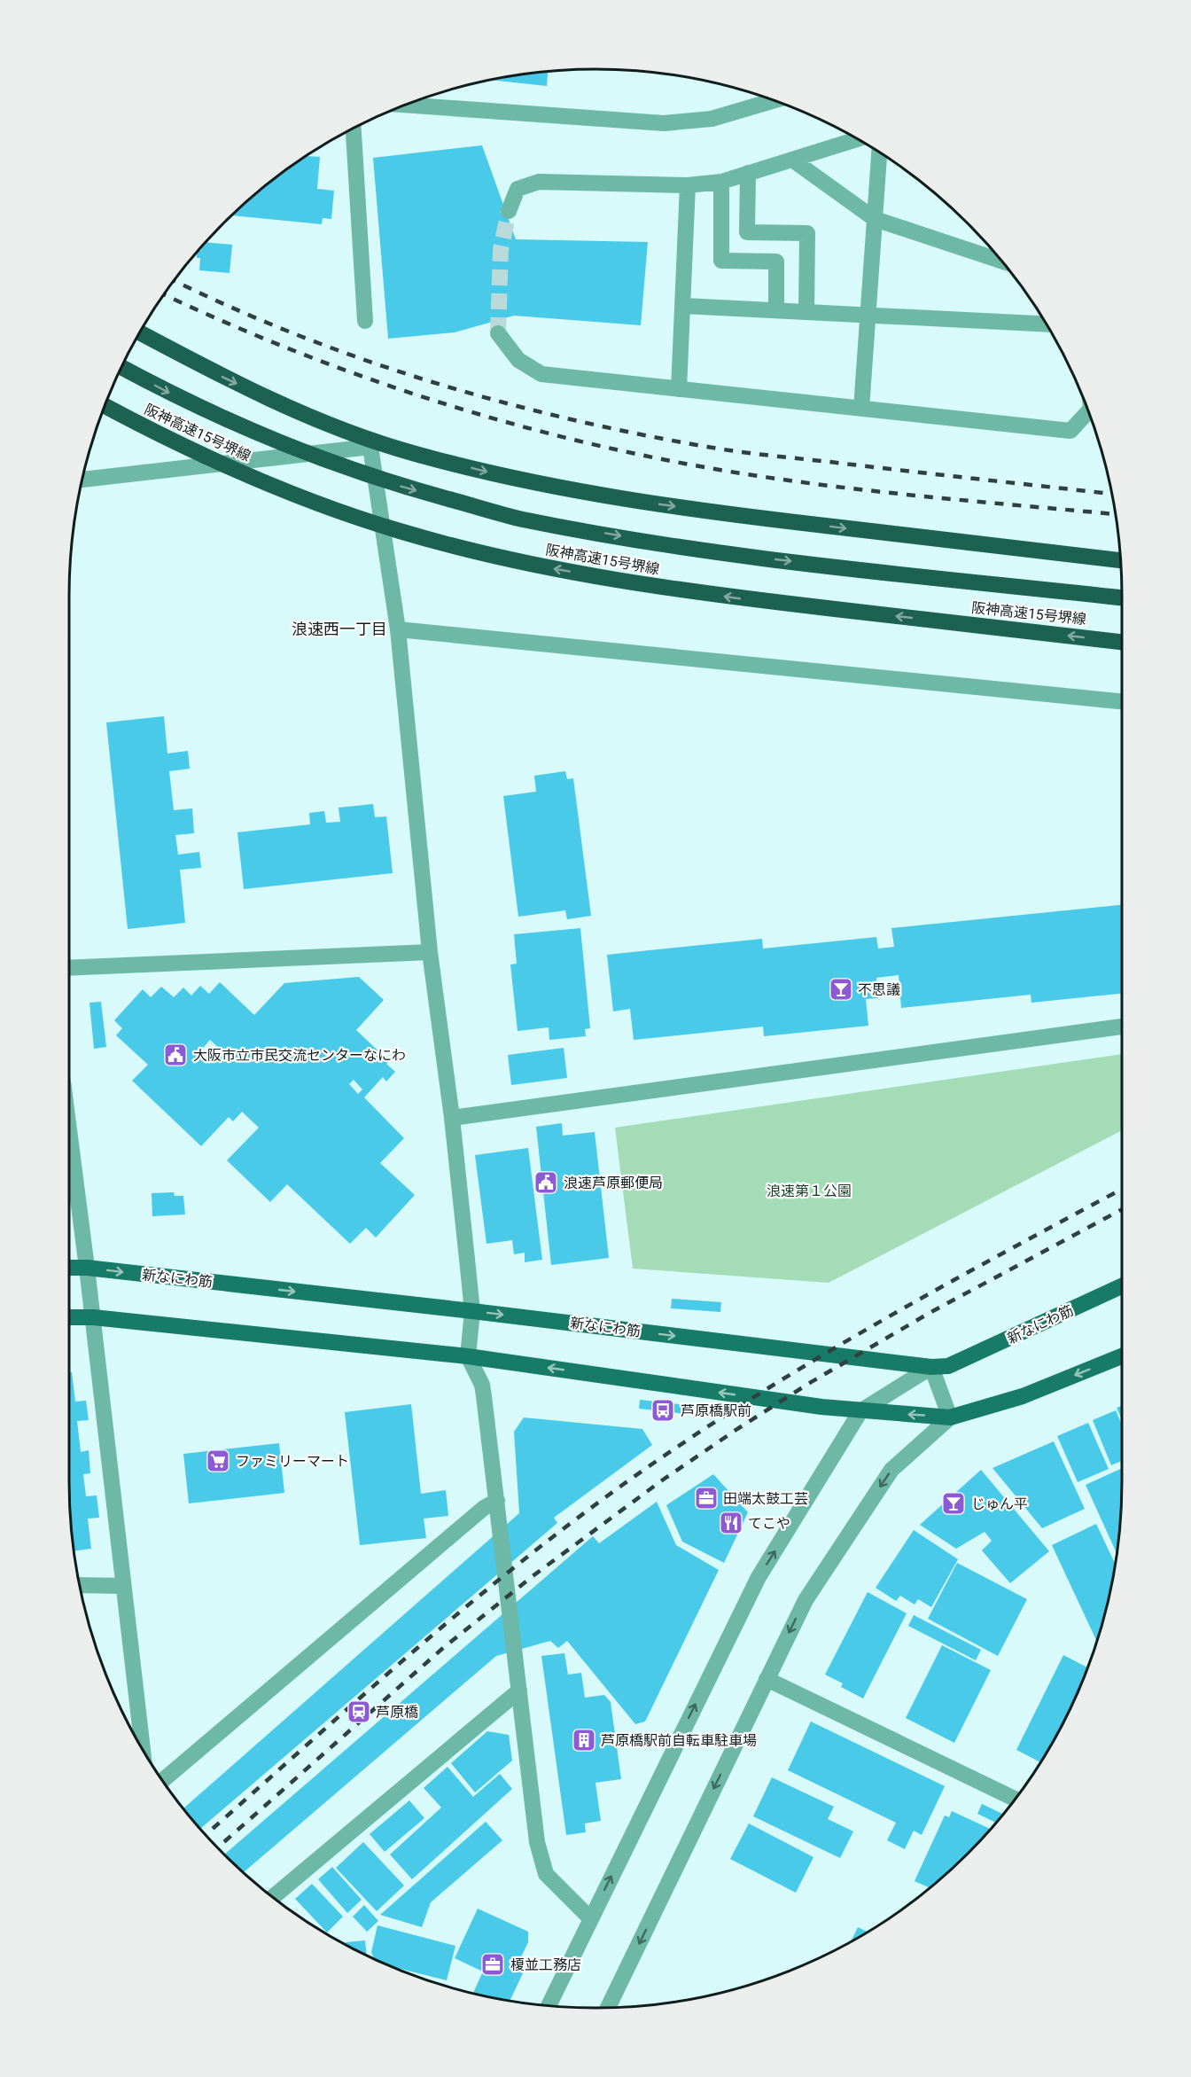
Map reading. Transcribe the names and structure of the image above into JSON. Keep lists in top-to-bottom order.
{
  "streets": {
    "highway": ["阪神高速15号堺線"],
    "main road": ["新なにわ筋"]
  },
  "districts": ["浪速西一丁目"],
  "parks": ["浪速第１公園"],
  "places": {
    "bar": ["不思議", "じゅん平"],
    "public building": ["大阪市立市民交流センターなにわ", "浪速芦原郵便局"],
    "bus stop": ["芦原橋駅前"],
    "supermarket": ["ファミリーマート"],
    "office": ["田端太鼓工芸", "榎並工務店"],
    "restaurant": ["てこや"],
    "station": ["芦原橋"],
    "building": ["芦原橋駅前自転車駐車場"]
  }
}
